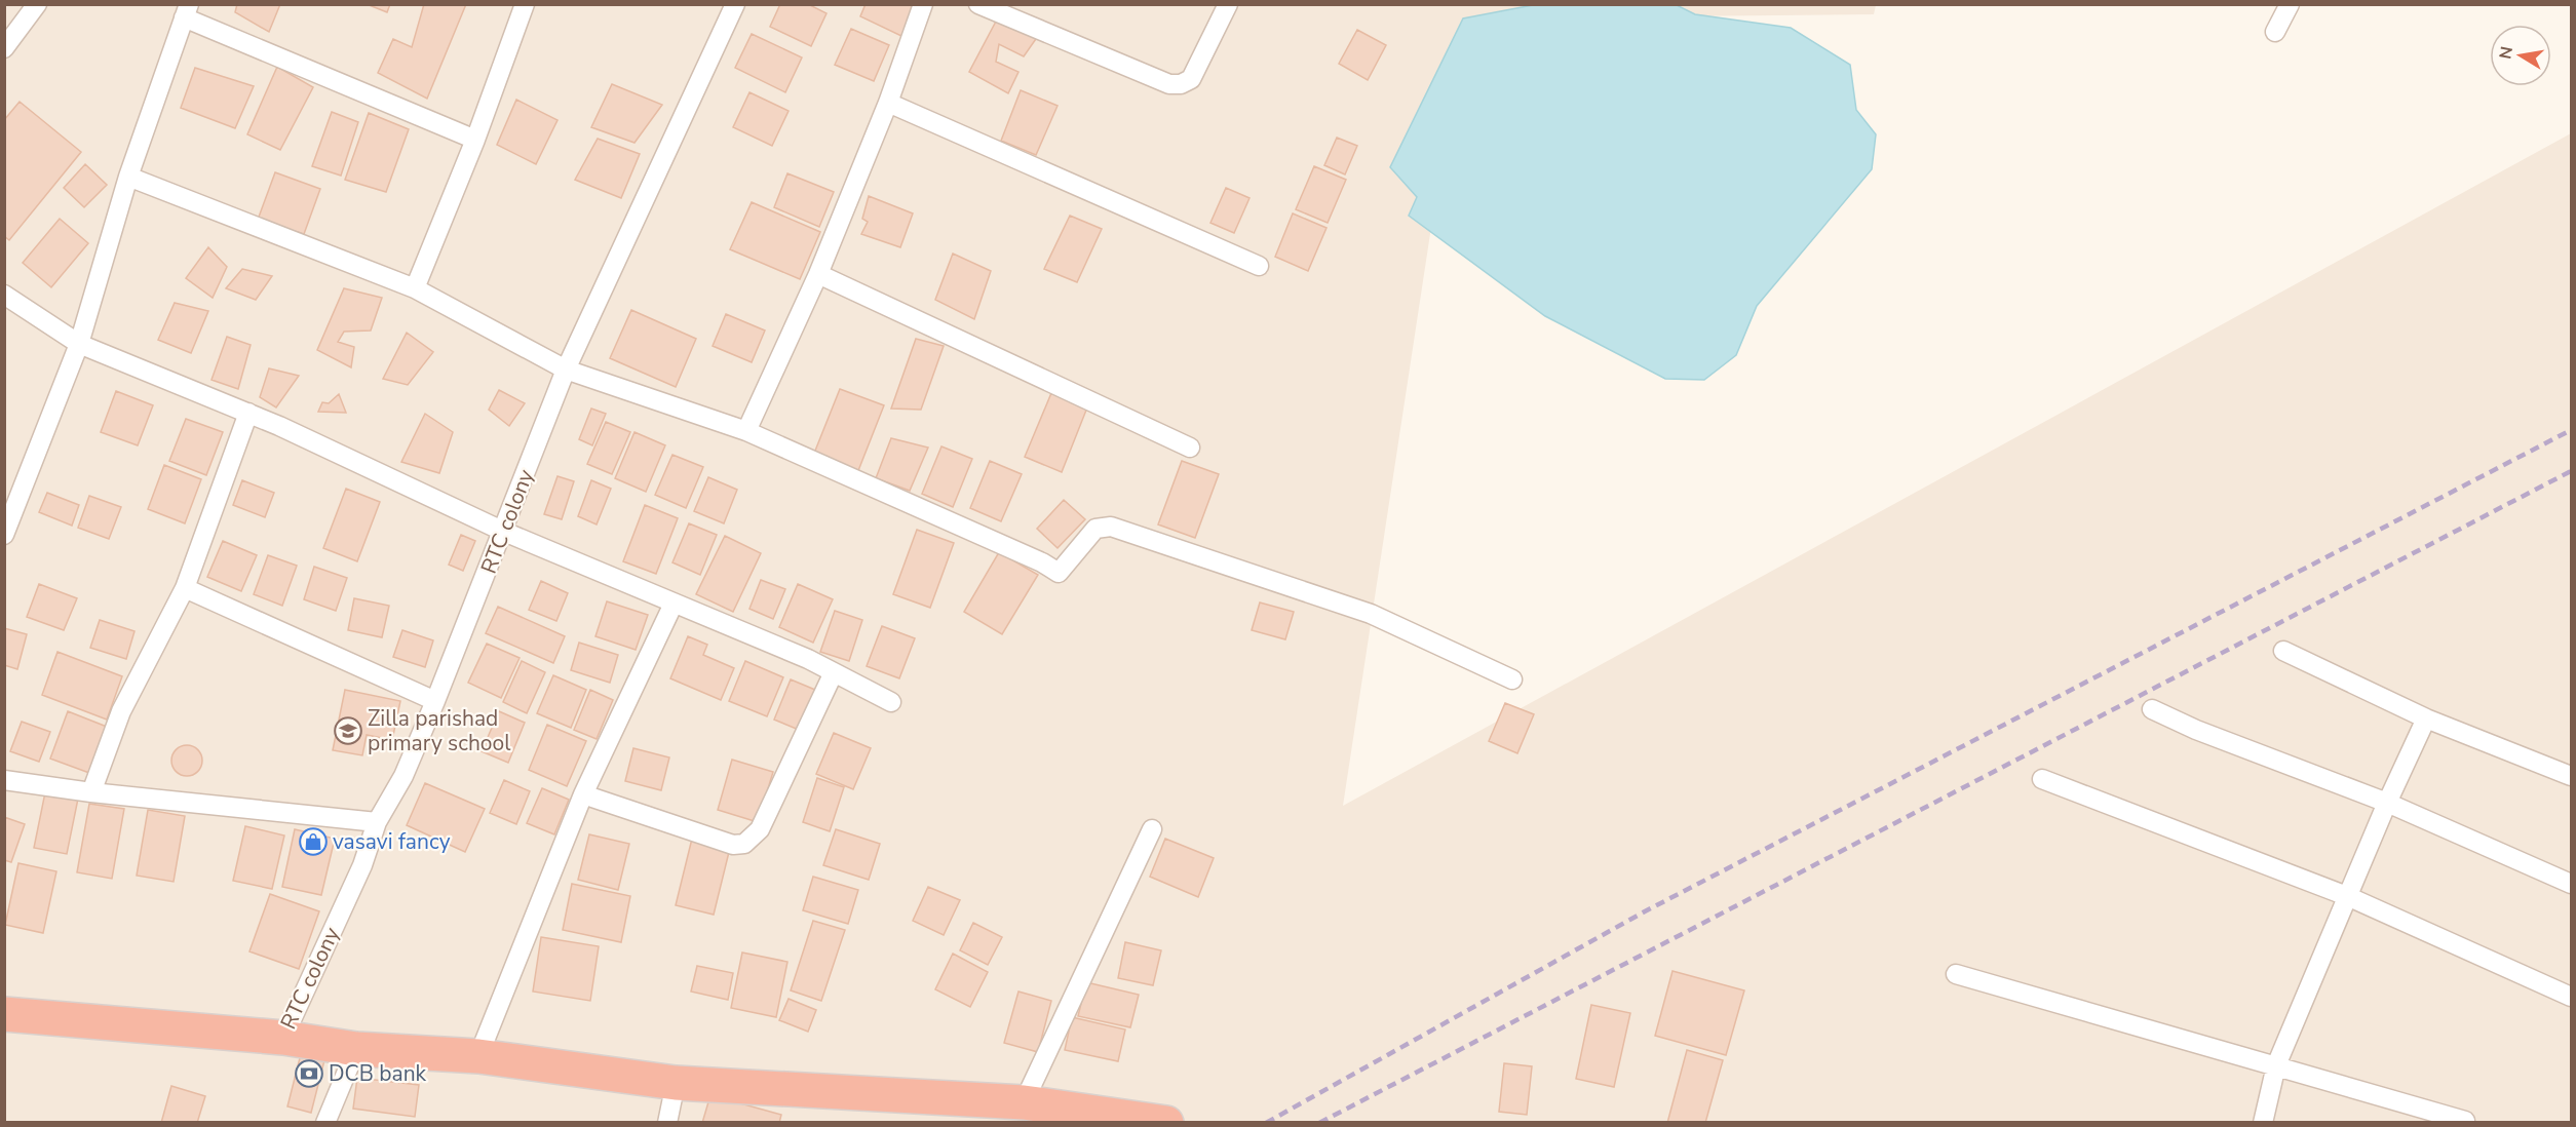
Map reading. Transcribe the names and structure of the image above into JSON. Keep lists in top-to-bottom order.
{
  "streets": {
    "street": ["RTC colony"]
  },
  "places": {
    "school or university": ["Zilla parishad primary school"],
    "shop": ["vasavi fancy"],
    "bank": ["DCB bank"]
  },
  "north": "left"
}
